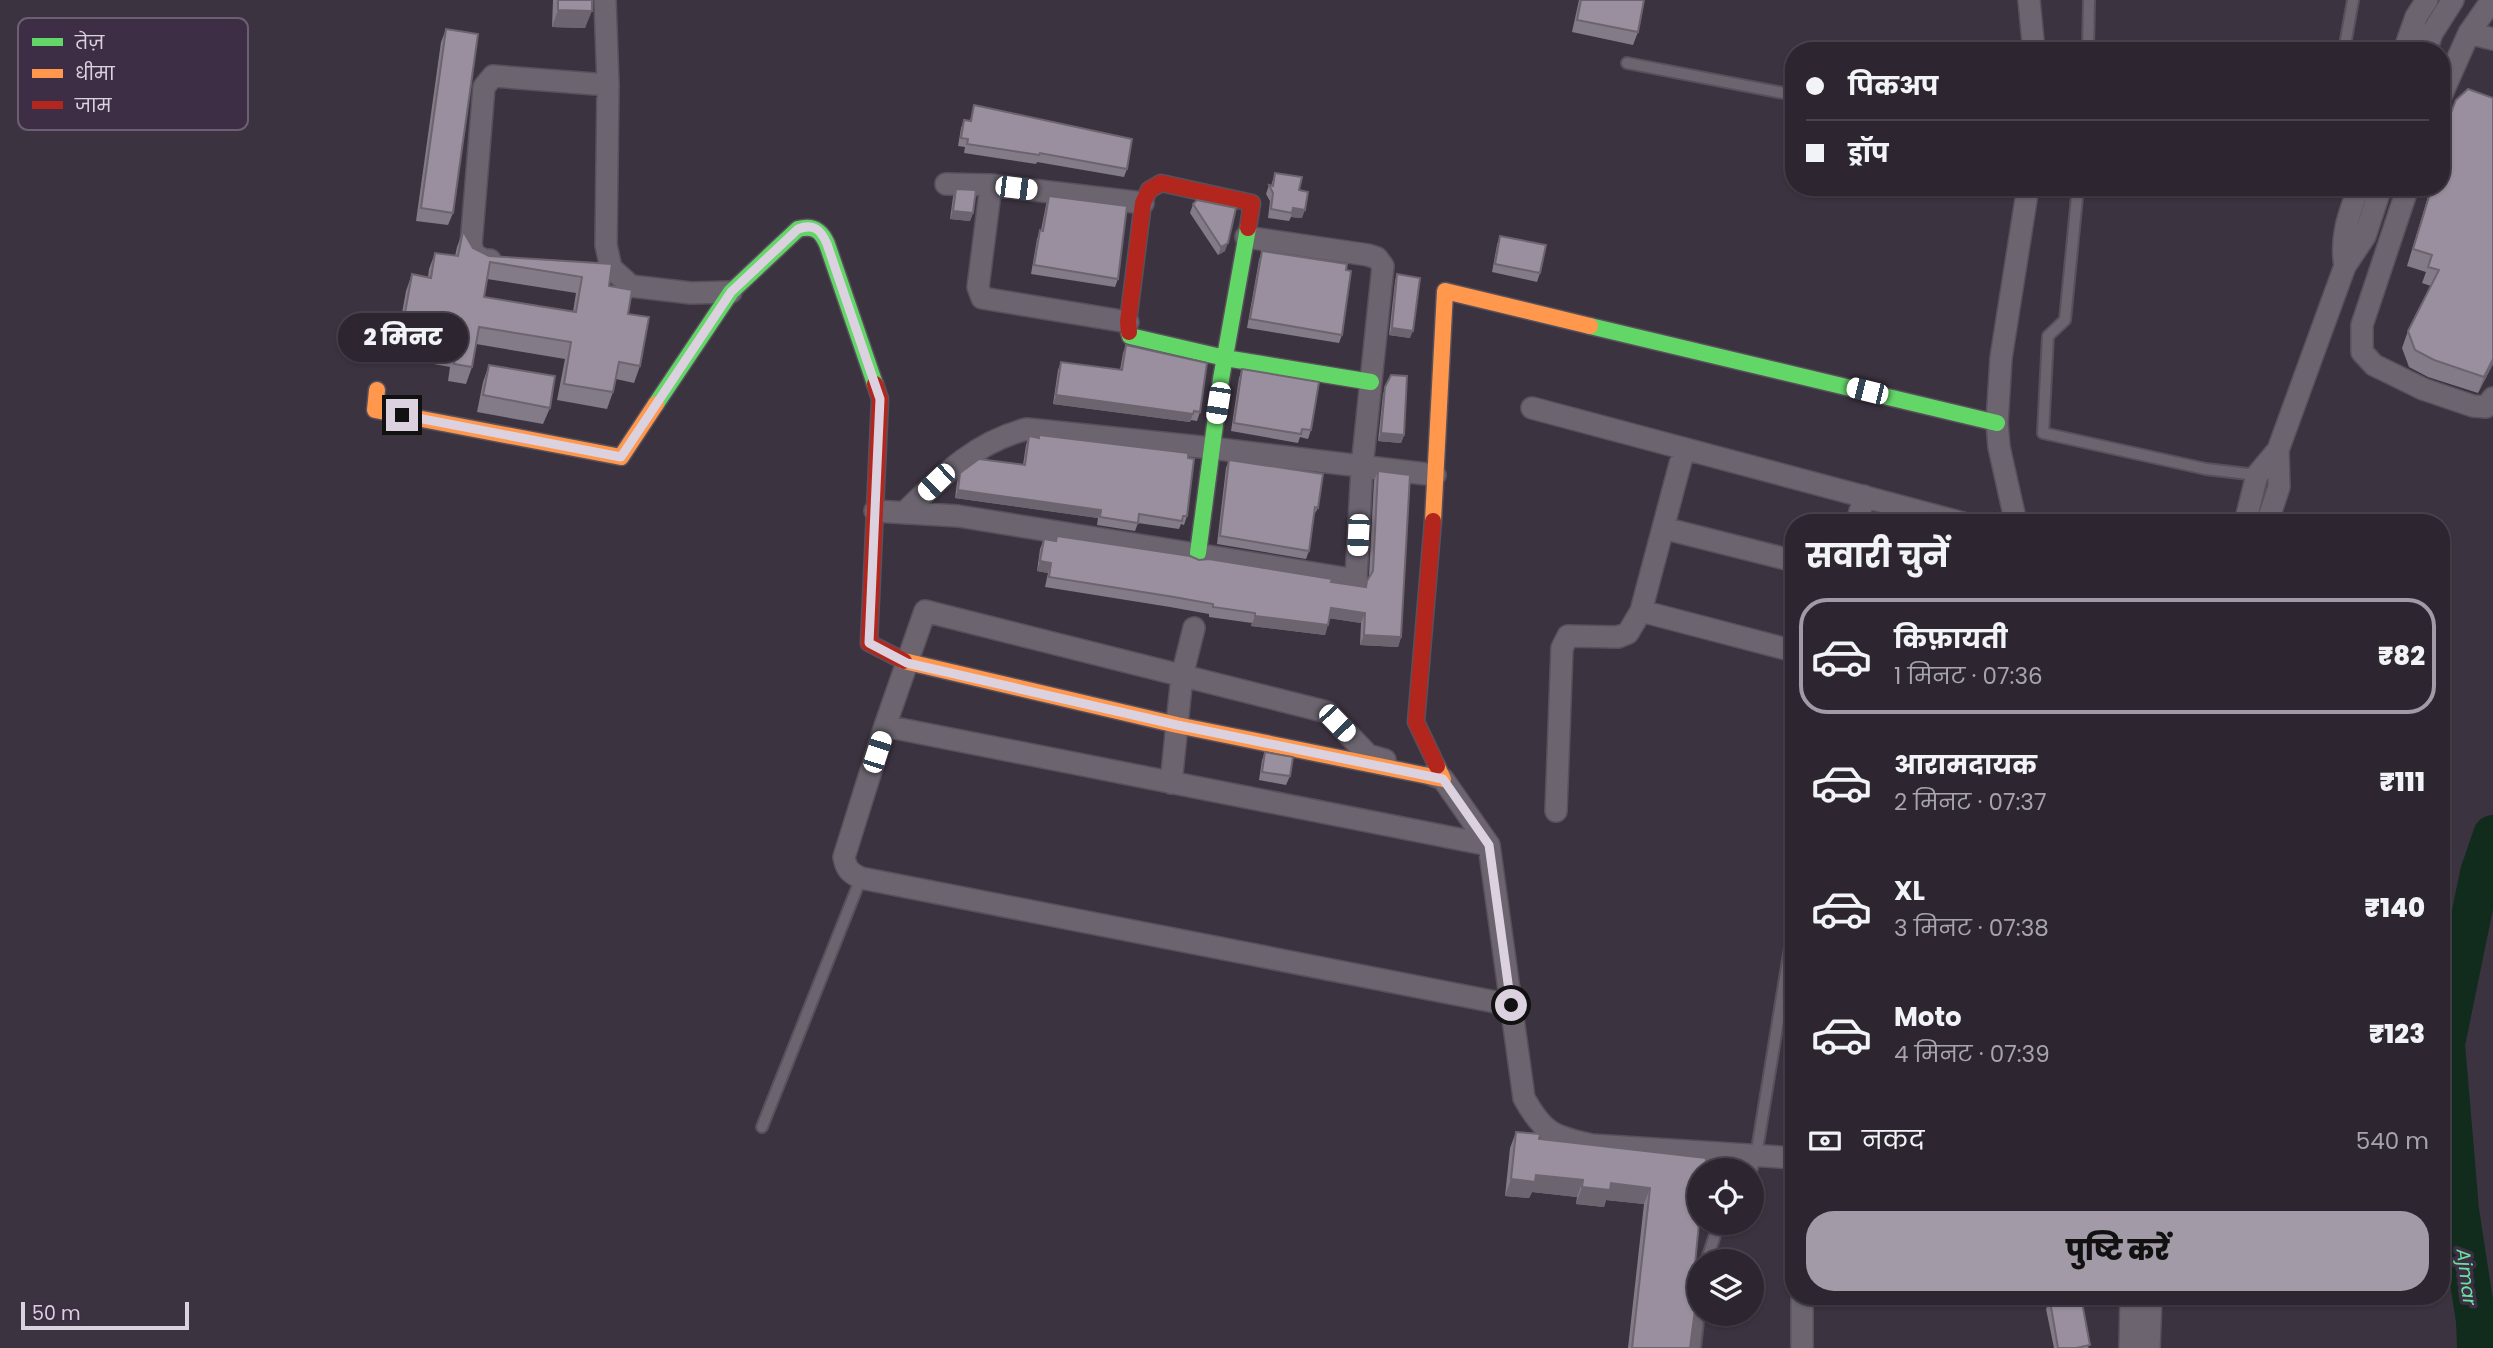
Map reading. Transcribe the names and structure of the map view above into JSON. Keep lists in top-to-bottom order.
{
  "water": ["Ajmar"],
  "legend": ["तेज़", "धीमा", "जाम"],
  "scale_bar": "50 m",
  "page": {
    "banner": ["पिकअप", "ड्रॉप"],
    "bubble": "2 मिनट",
    "heading": "सवारी चुनें",
    "list": [
      {
        "name": "किफ़ायती",
        "note": "1 मिनट · 07:36",
        "value": "₹82"
      },
      {
        "name": "आरामदायक",
        "note": "2 मिनट · 07:37",
        "value": "₹111"
      },
      {
        "name": "XL",
        "note": "3 मिनट · 07:38",
        "value": "₹140"
      },
      {
        "name": "Moto",
        "note": "4 मिनट · 07:39",
        "value": "₹123"
      }
    ],
    "pay": ["नकद", "540 m"],
    "buttons": "पुष्टि करें",
    "scale": "50 m"
  }
}
